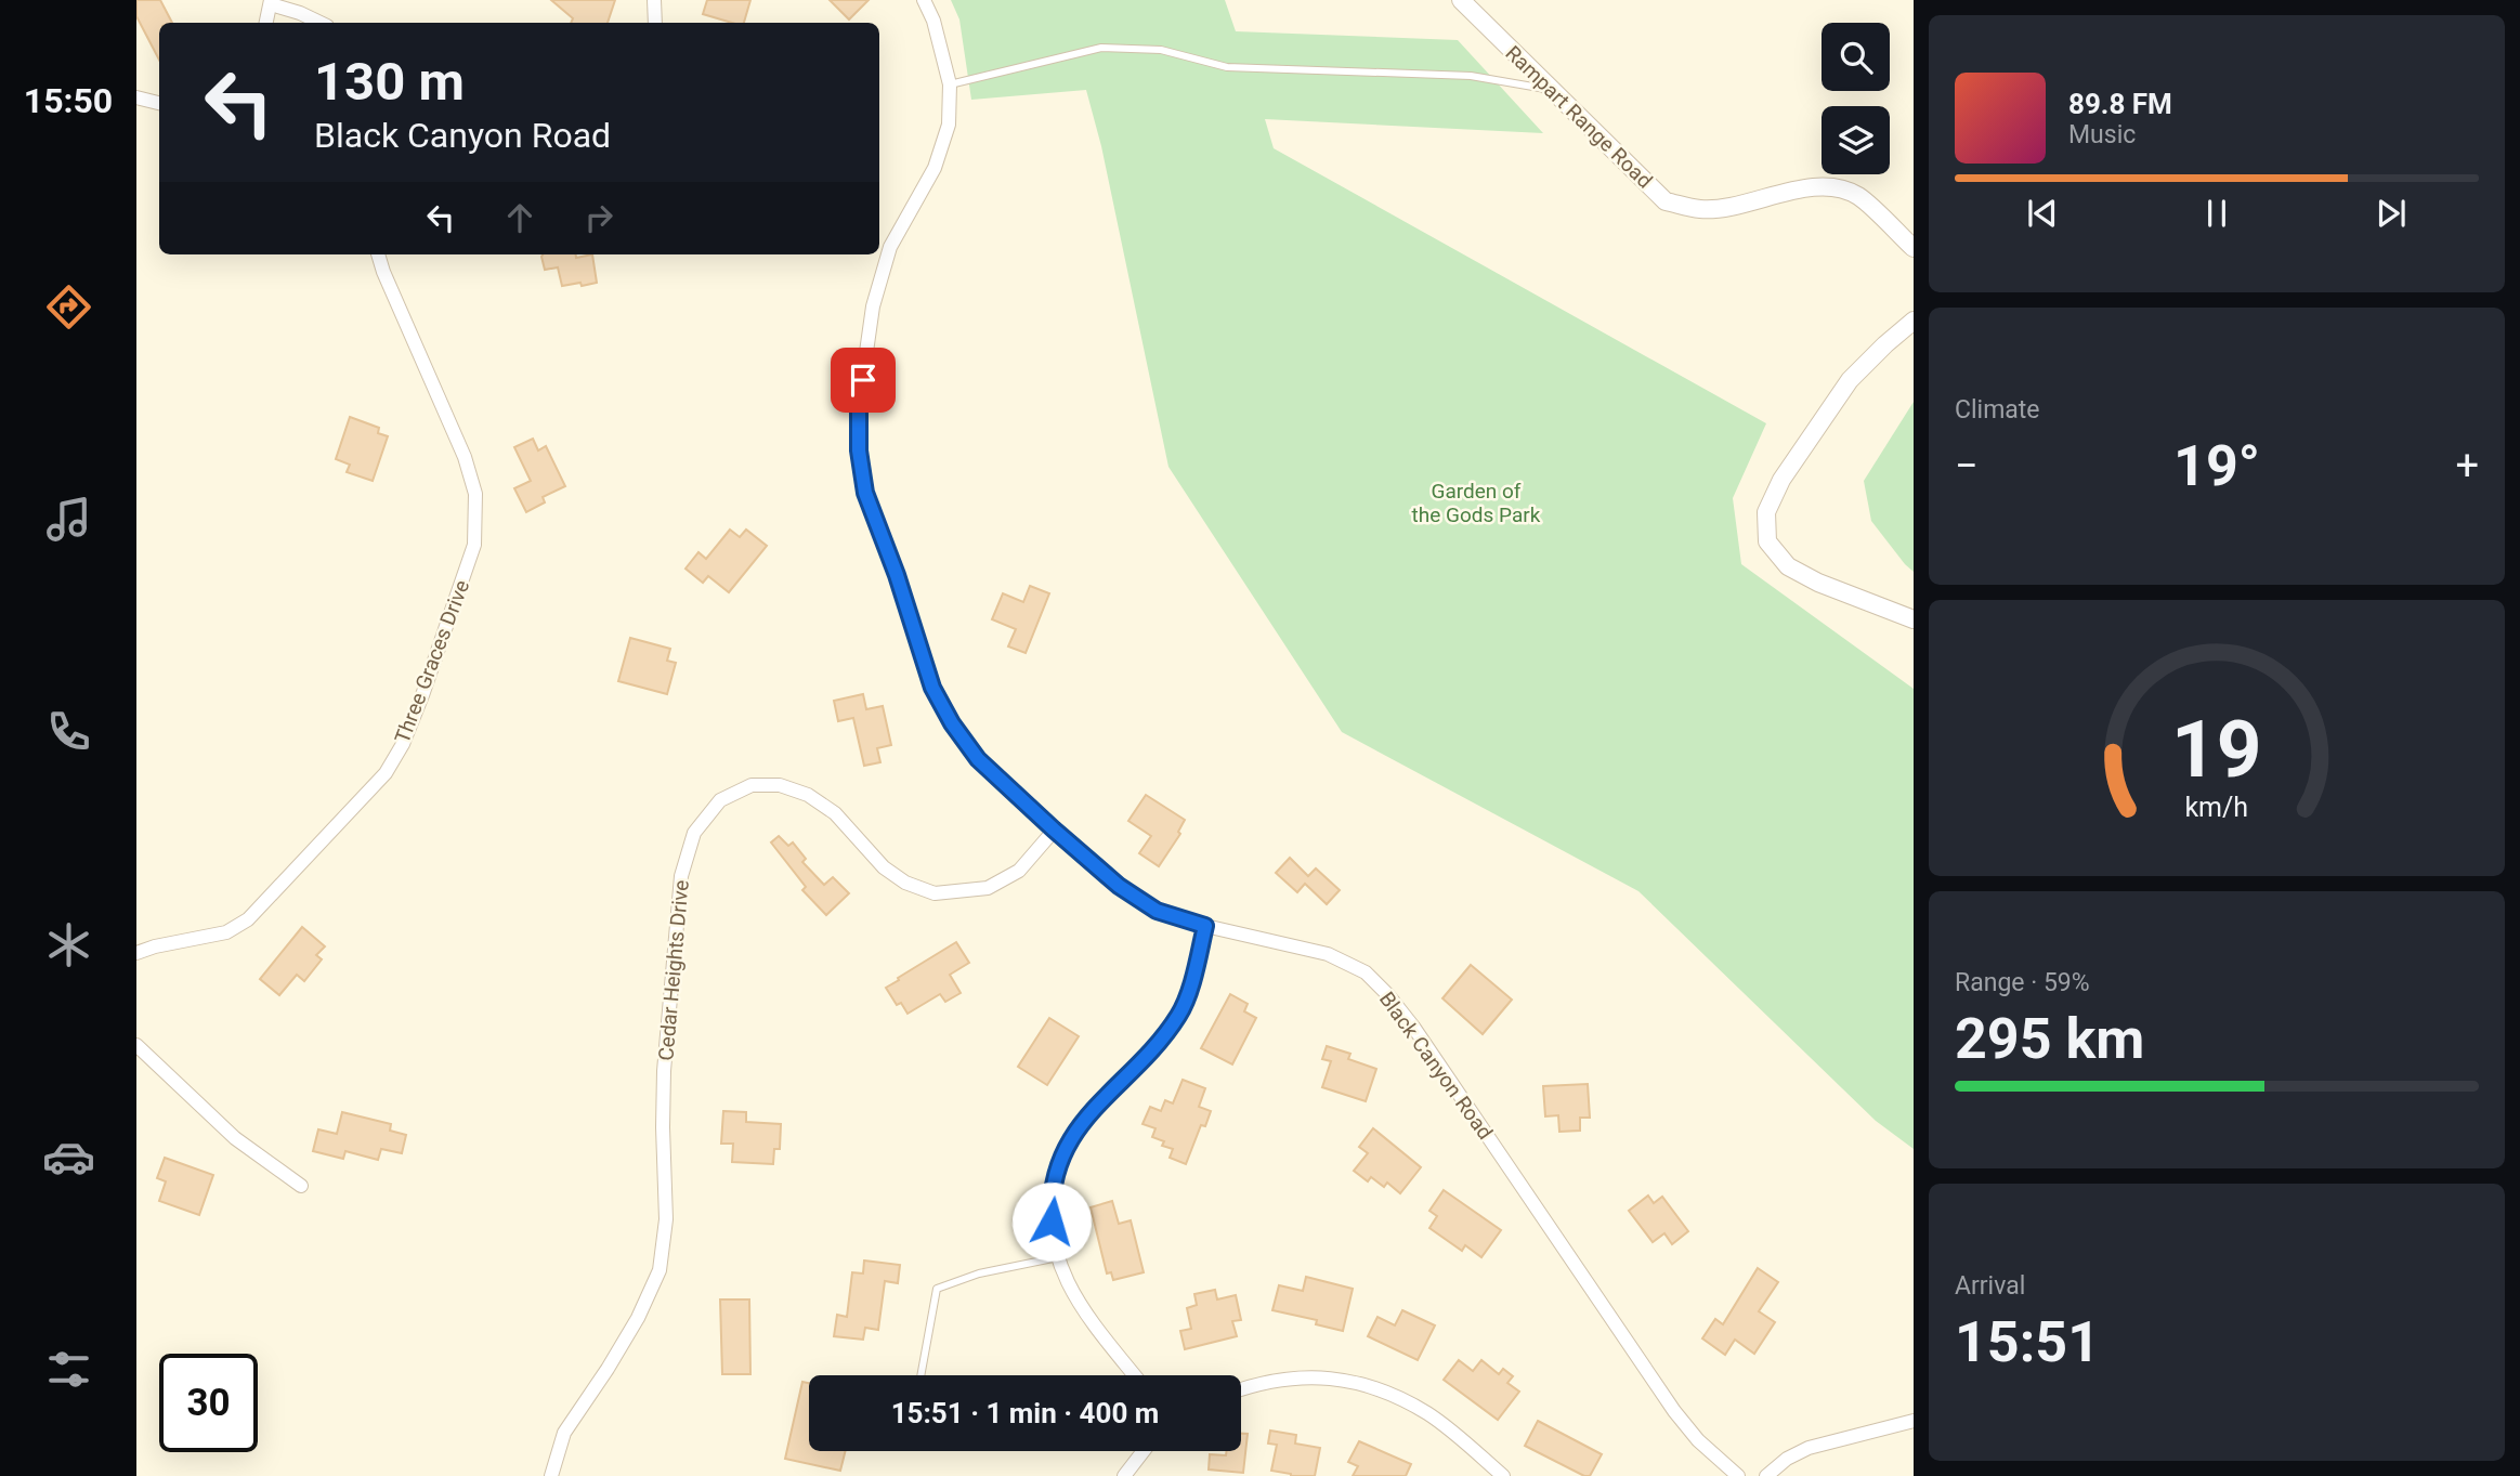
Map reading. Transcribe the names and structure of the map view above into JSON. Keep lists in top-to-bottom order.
{
  "streets": {
    "street": [
      "Rampart Range Road",
      "Three Graces Drive",
      "Cedar Heights Drive",
      "Black Canyon Road"
    ]
  },
  "crossings": [
    ["Cedar Heights Drive", "Black Canyon Road"]
  ],
  "parks": ["Garden of the Gods Park"],
  "page": {
    "tabs": "15:50",
    "turn": ["130 m", "Black Canyon Road"],
    "song": ["89.8 FM", "Music"],
    "tile": [
      "Climate",
      ["Range · 59%", "295 km"],
      ["Arrival", "15:51"]
    ],
    "heat": ["−", "19°", "+"],
    "limit": "30",
    "trip": "15:51 · 1 min · 400 m",
    "gauge": ["19", "km/h"]
  }
}
